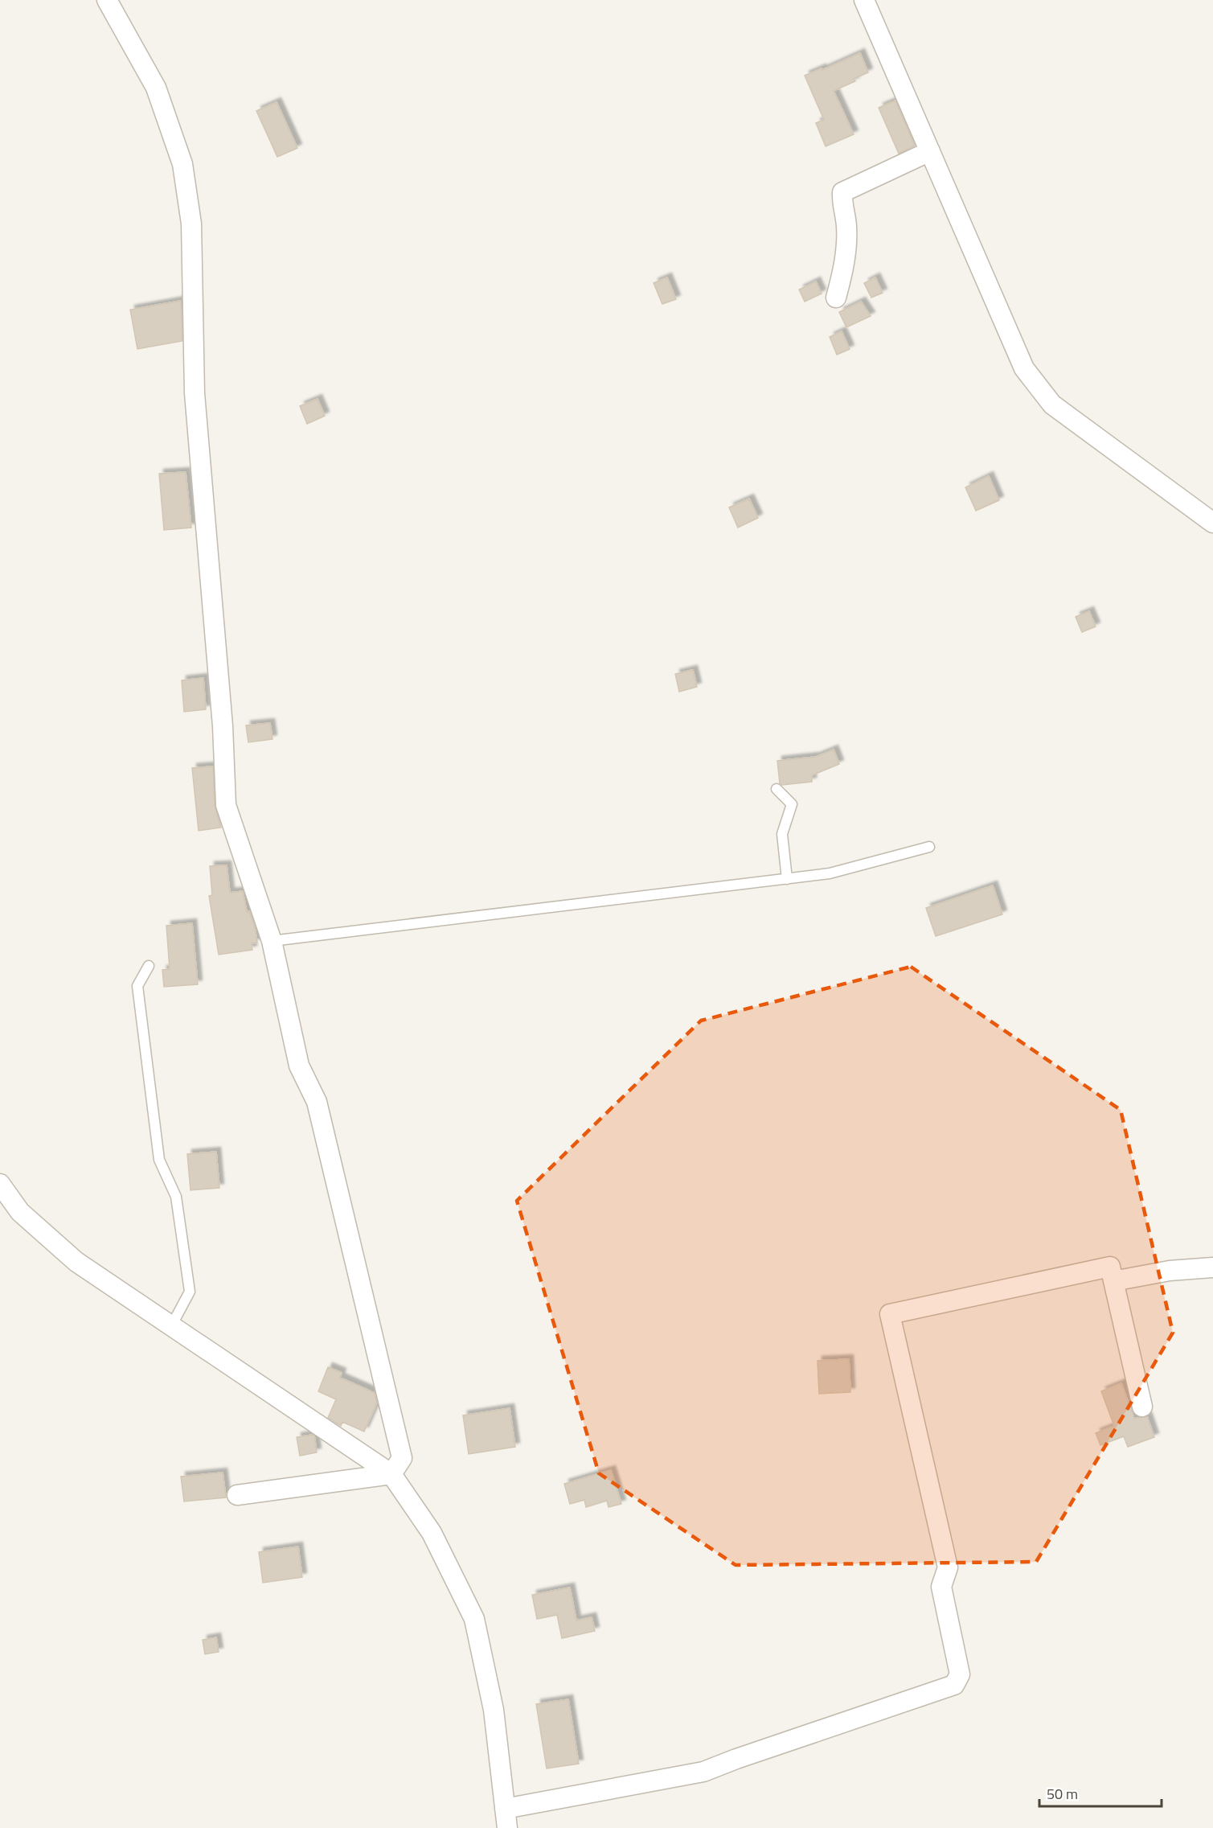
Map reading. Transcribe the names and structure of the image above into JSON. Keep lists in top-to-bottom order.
{
  "scale_bar": "50 m"
}
